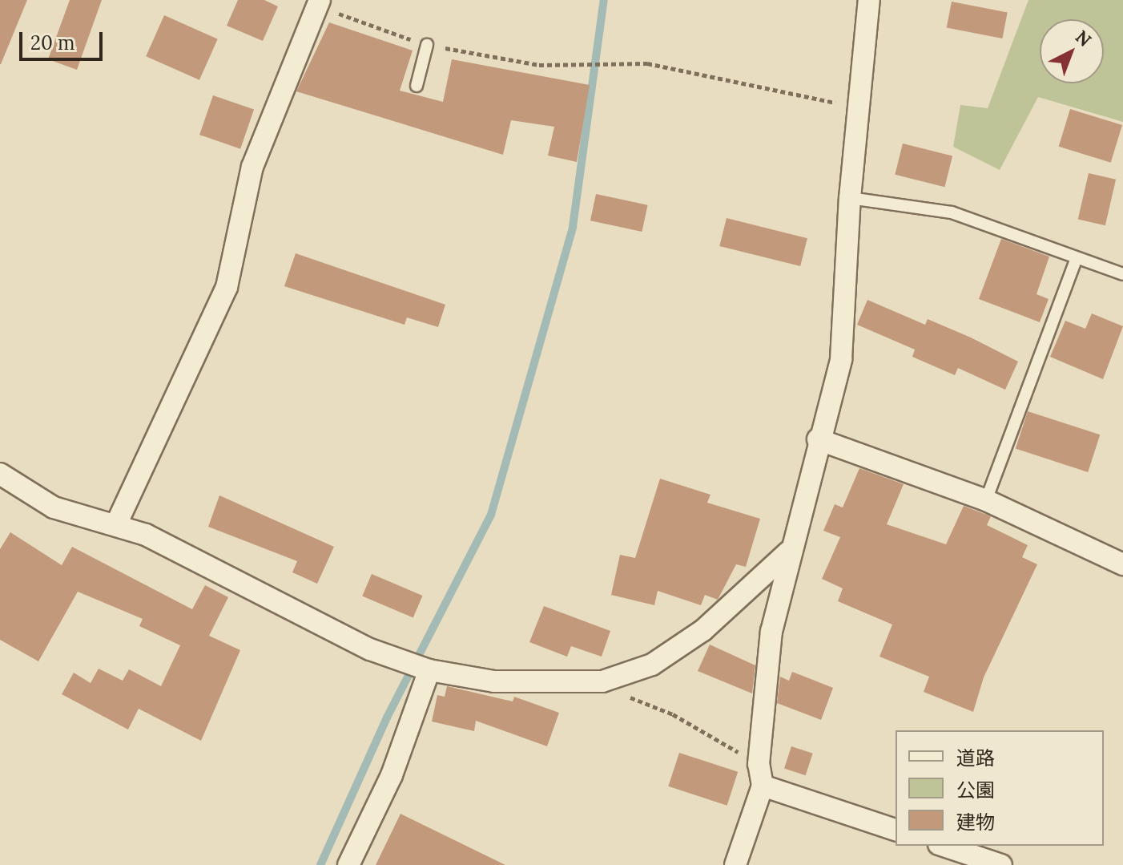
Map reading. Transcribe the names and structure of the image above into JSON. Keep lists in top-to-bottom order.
{
  "legend": ["道路", "公園", "建物"],
  "scale_bar": "20 m",
  "north": "top right"
}
